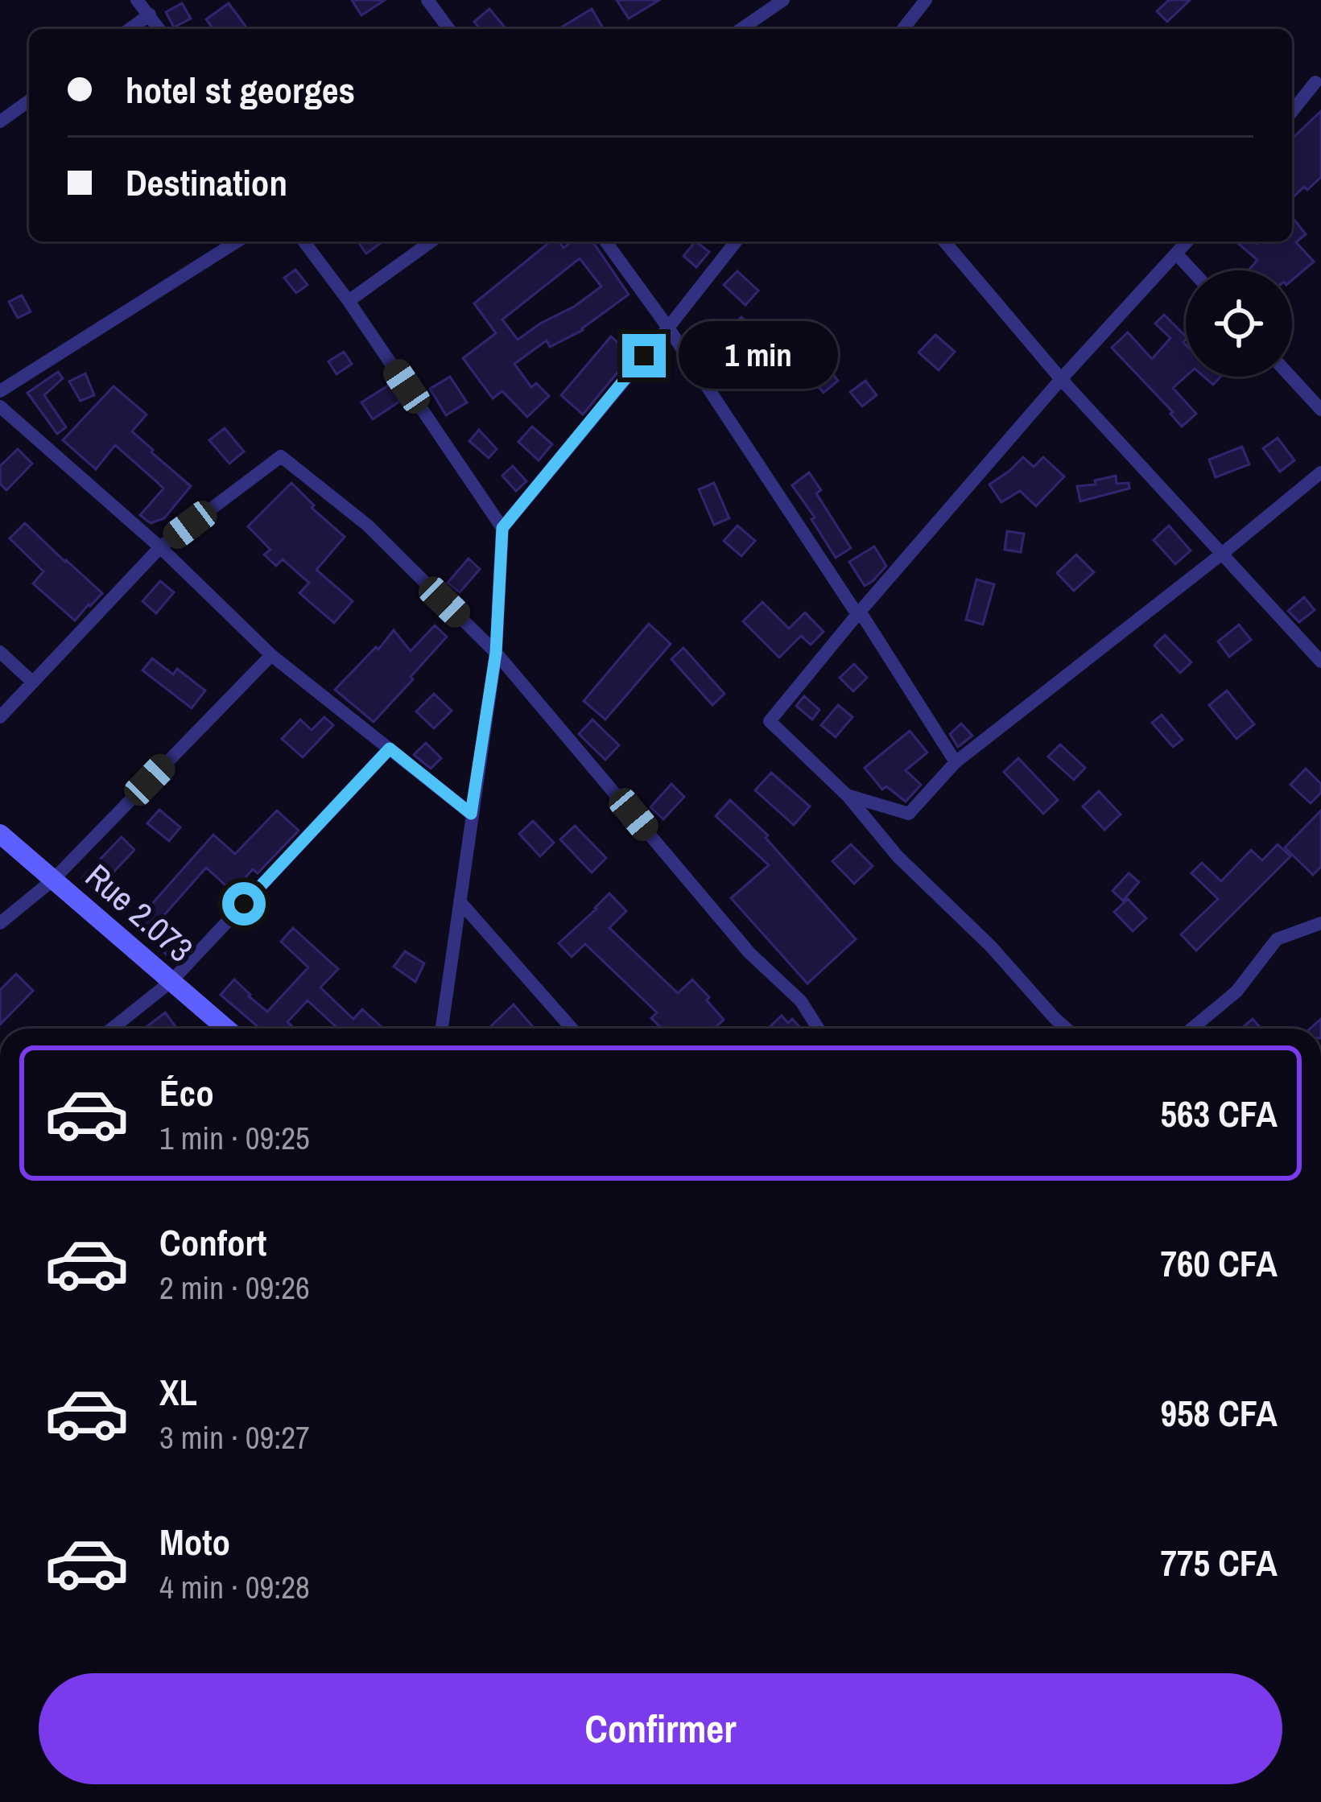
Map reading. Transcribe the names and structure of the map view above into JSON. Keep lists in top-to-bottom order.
{
  "streets": {
    "street": ["Rue 2.073"]
  },
  "page": {
    "banner": ["hotel st georges", "Destination"],
    "bubble": "1 min",
    "list": [
      {
        "name": "Éco",
        "note": "1 min · 09:25",
        "value": "563 CFA"
      },
      {
        "name": "Confort",
        "note": "2 min · 09:26",
        "value": "760 CFA"
      },
      {
        "name": "XL",
        "note": "3 min · 09:27",
        "value": "958 CFA"
      },
      {
        "name": "Moto",
        "note": "4 min · 09:28",
        "value": "775 CFA"
      }
    ],
    "buttons": "Confirmer"
  }
}
